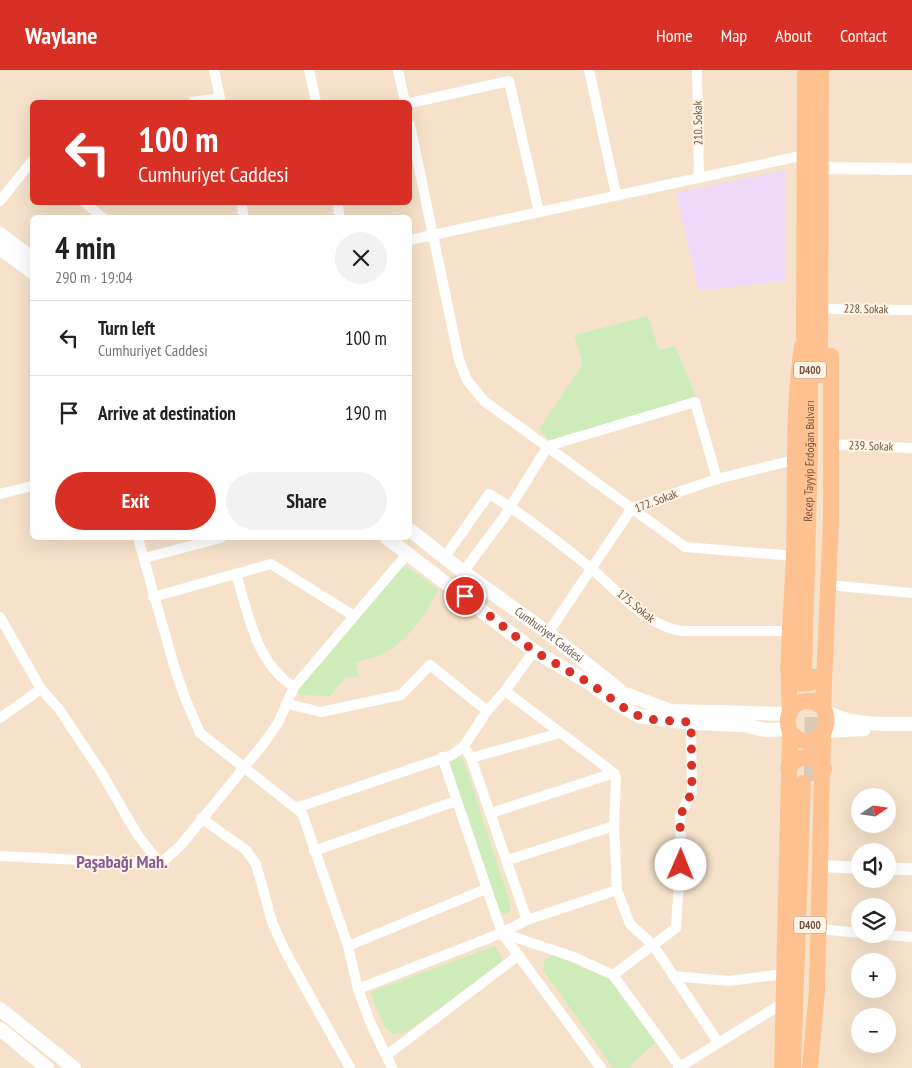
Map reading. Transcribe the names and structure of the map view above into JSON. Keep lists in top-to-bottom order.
{
  "streets": {
    "highway": ["D400", "Recep Tayyip Erdoğan Bulvarı"],
    "main road": ["Cumhuriyet Caddesi"],
    "street": [
      "210. Sokak",
      "228. Sokak",
      "239. Sokak",
      "172. Sokak",
      "175. Sokak"
    ]
  },
  "crossings": [
    ["228. Sokak", "Recep Tayyip Erdoğan Bulvarı"],
    ["172. Sokak", "175. Sokak"],
    ["172. Sokak", "Cumhuriyet Caddesi"],
    ["175. Sokak", "Cumhuriyet Caddesi"]
  ],
  "districts": ["Paşabağı Mah."],
  "north": "right",
  "page": {
    "header": "Waylane",
    "nav": [
      "Home",
      "Map",
      "About",
      "Contact"
    ],
    "turn": ["100 m", "Cumhuriyet Caddesi"],
    "heading": ["4 min", "290 m · 19:04"],
    "list": [
      {
        "name": "Turn left",
        "note": "Cumhuriyet Caddesi",
        "value": "100 m"
      },
      {
        "name": "Arrive at destination",
        "value": "190 m"
      }
    ],
    "buttons": ["Exit", "Share"],
    "map_buttons": ["+", "−"]
  }
}
